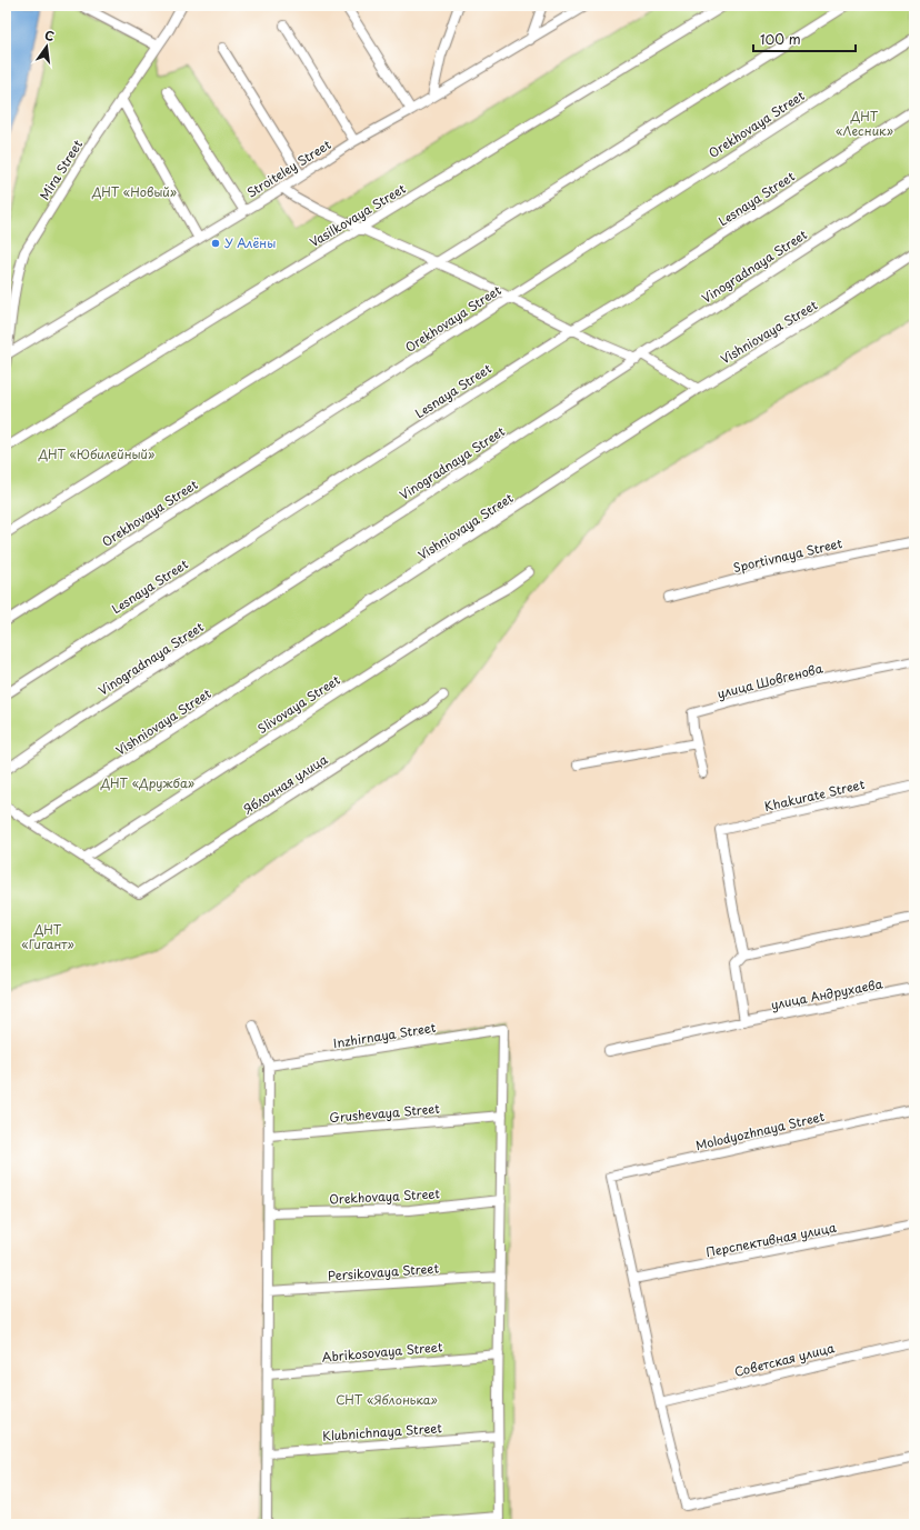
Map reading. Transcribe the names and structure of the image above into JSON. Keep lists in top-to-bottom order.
{
  "streets": {
    "street": [
      "Orekhovaya Street",
      "Stroiteley Street",
      "Mira Street",
      "Lesnaya Street",
      "Vasilkovaya Street",
      "Vinogradnaya Street",
      "Vishniovaya Street",
      "Sportivnaya Street",
      "улица Шовгенова",
      "Slivovaya Street",
      "Яблочная улица",
      "Khakurate Street",
      "улица Андрухаева",
      "Inzhirnaya Street",
      "Grushevaya Street",
      "Molodyozhnaya Street",
      "Перспективная улица",
      "Persikovaya Street",
      "Abrikosovaya Street",
      "Советская улица",
      "Klubnichnaya Street"
    ]
  },
  "crossings": [
    ["Stroiteley Street", "Mira Street"],
    ["Slivovaya Street", "Яблочная улица"],
    ["Inzhirnaya Street", "Grushevaya Street"],
    ["Molodyozhnaya Street", "Перспективная улица"]
  ],
  "parks": [
    "ДНТ «Лесник»",
    "ДНТ «Новый»",
    "ДНТ «Юбилейный»",
    "ДНТ «Дружба»",
    "ДНТ «Гигант»",
    "СНТ «Яблонька»"
  ],
  "places": ["У Алёны"],
  "scale_bar": "100 m",
  "north": "top"
}
